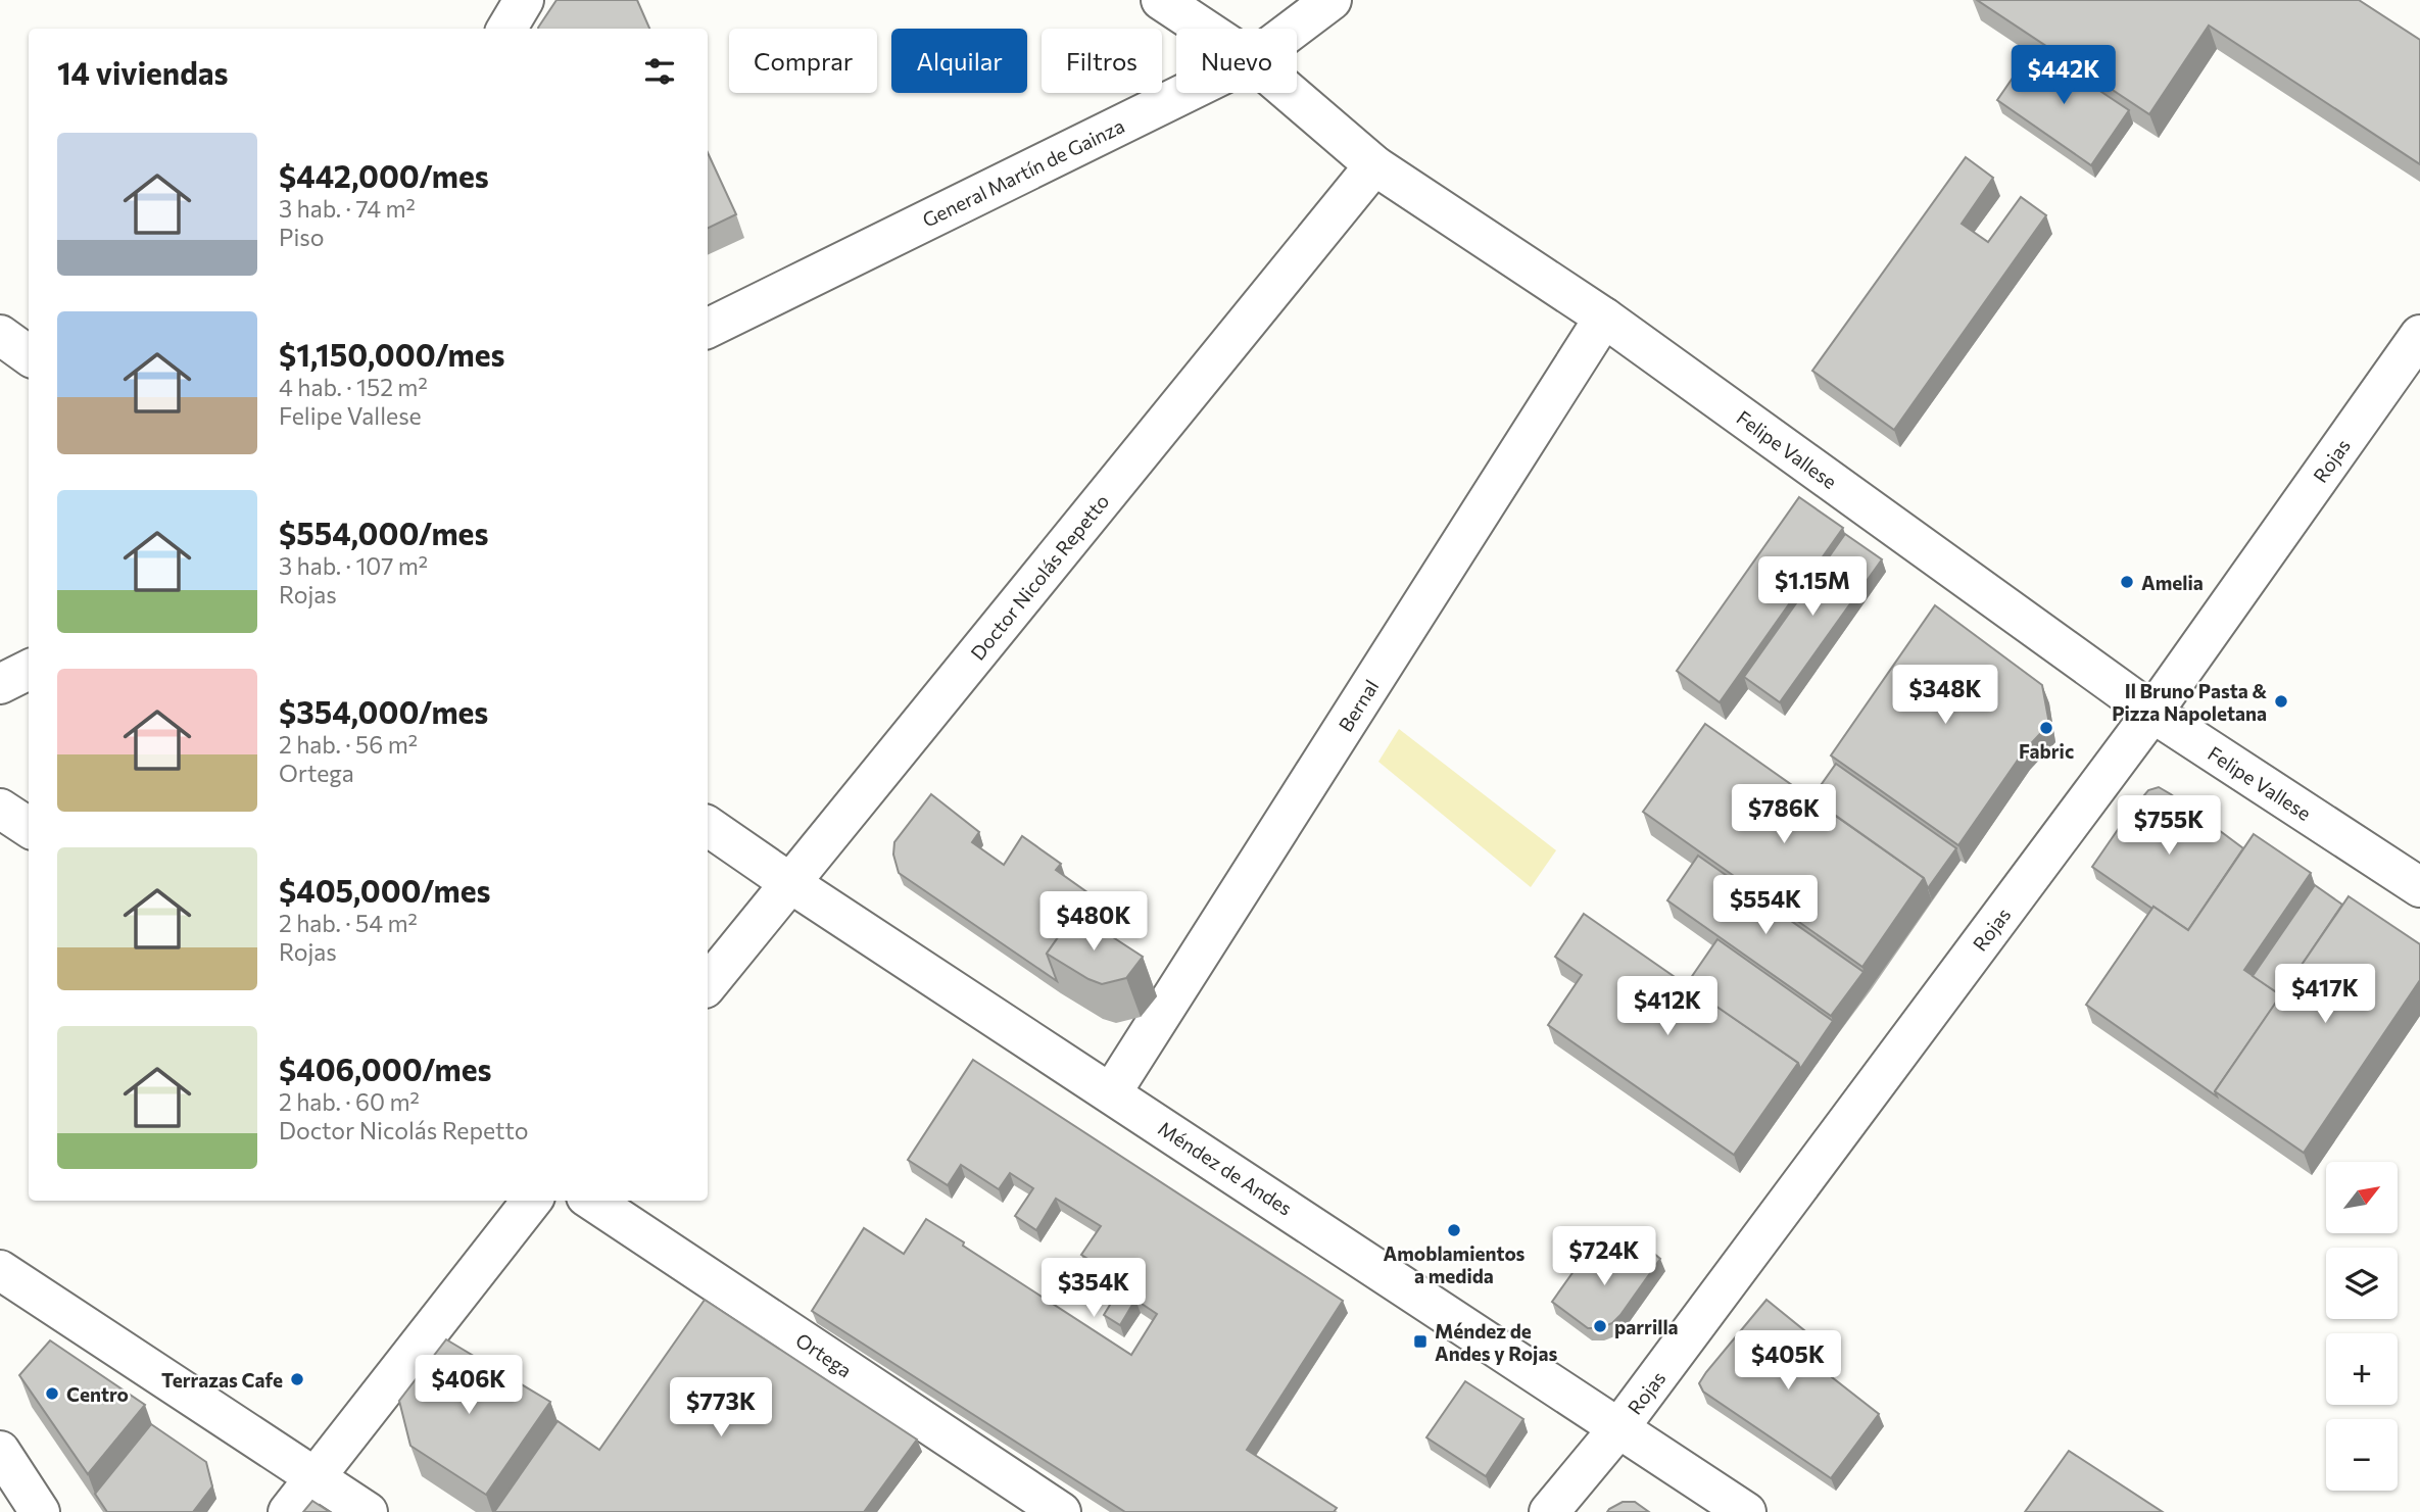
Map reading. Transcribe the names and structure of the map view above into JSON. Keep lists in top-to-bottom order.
{
  "streets": {
    "street": [
      "General Martín de Gainza",
      "Felipe Vallese",
      "Rojas",
      "Doctor Nicolás Repetto",
      "Bernal",
      "Méndez de Andes",
      "Ortega"
    ]
  },
  "crossings": [
    ["Felipe Vallese", "Rojas"],
    ["Felipe Vallese", "Doctor Nicolás Repetto"],
    ["Felipe Vallese", "Bernal"],
    ["Rojas", "Méndez de Andes"],
    ["Doctor Nicolás Repetto", "Méndez de Andes"],
    ["Bernal", "Méndez de Andes"]
  ],
  "places": {
    "other": [
      "Amelia",
      "Il Bruno Pasta & Pizza Napoletana",
      "Fabric",
      "Amoblamientos a medida",
      "parrilla",
      "Terrazas Cafe",
      "Centro"
    ],
    "transit": ["Méndez de Andes y Rojas"]
  },
  "north": "top right",
  "page": {
    "chip": [
      "Comprar",
      "Alquilar",
      "Filtros",
      "Nuevo"
    ],
    "heading": "14 viviendas",
    "price": [
      "$442K",
      "$1.15M",
      "$348K",
      "$786K",
      "$755K",
      "$554K",
      "$480K",
      "$417K",
      "$412K",
      "$724K",
      "$354K",
      "$405K",
      "$406K",
      "$773K"
    ],
    "list": [
      {
        "name": "$442,000/mes",
        "note": "3 hab. · 74 m² · Piso"
      },
      {
        "name": "$1,150,000/mes",
        "note": "4 hab. · 152 m² · Felipe Vallese"
      },
      {
        "name": "$554,000/mes",
        "note": "3 hab. · 107 m² · Rojas"
      },
      {
        "name": "$354,000/mes",
        "note": "2 hab. · 56 m² · Ortega"
      },
      {
        "name": "$405,000/mes",
        "note": "2 hab. · 54 m² · Rojas"
      },
      {
        "name": "$406,000/mes",
        "note": "2 hab. · 60 m² · Doctor Nicolás Repetto"
      }
    ],
    "map_buttons": ["+", "−"]
  }
}
